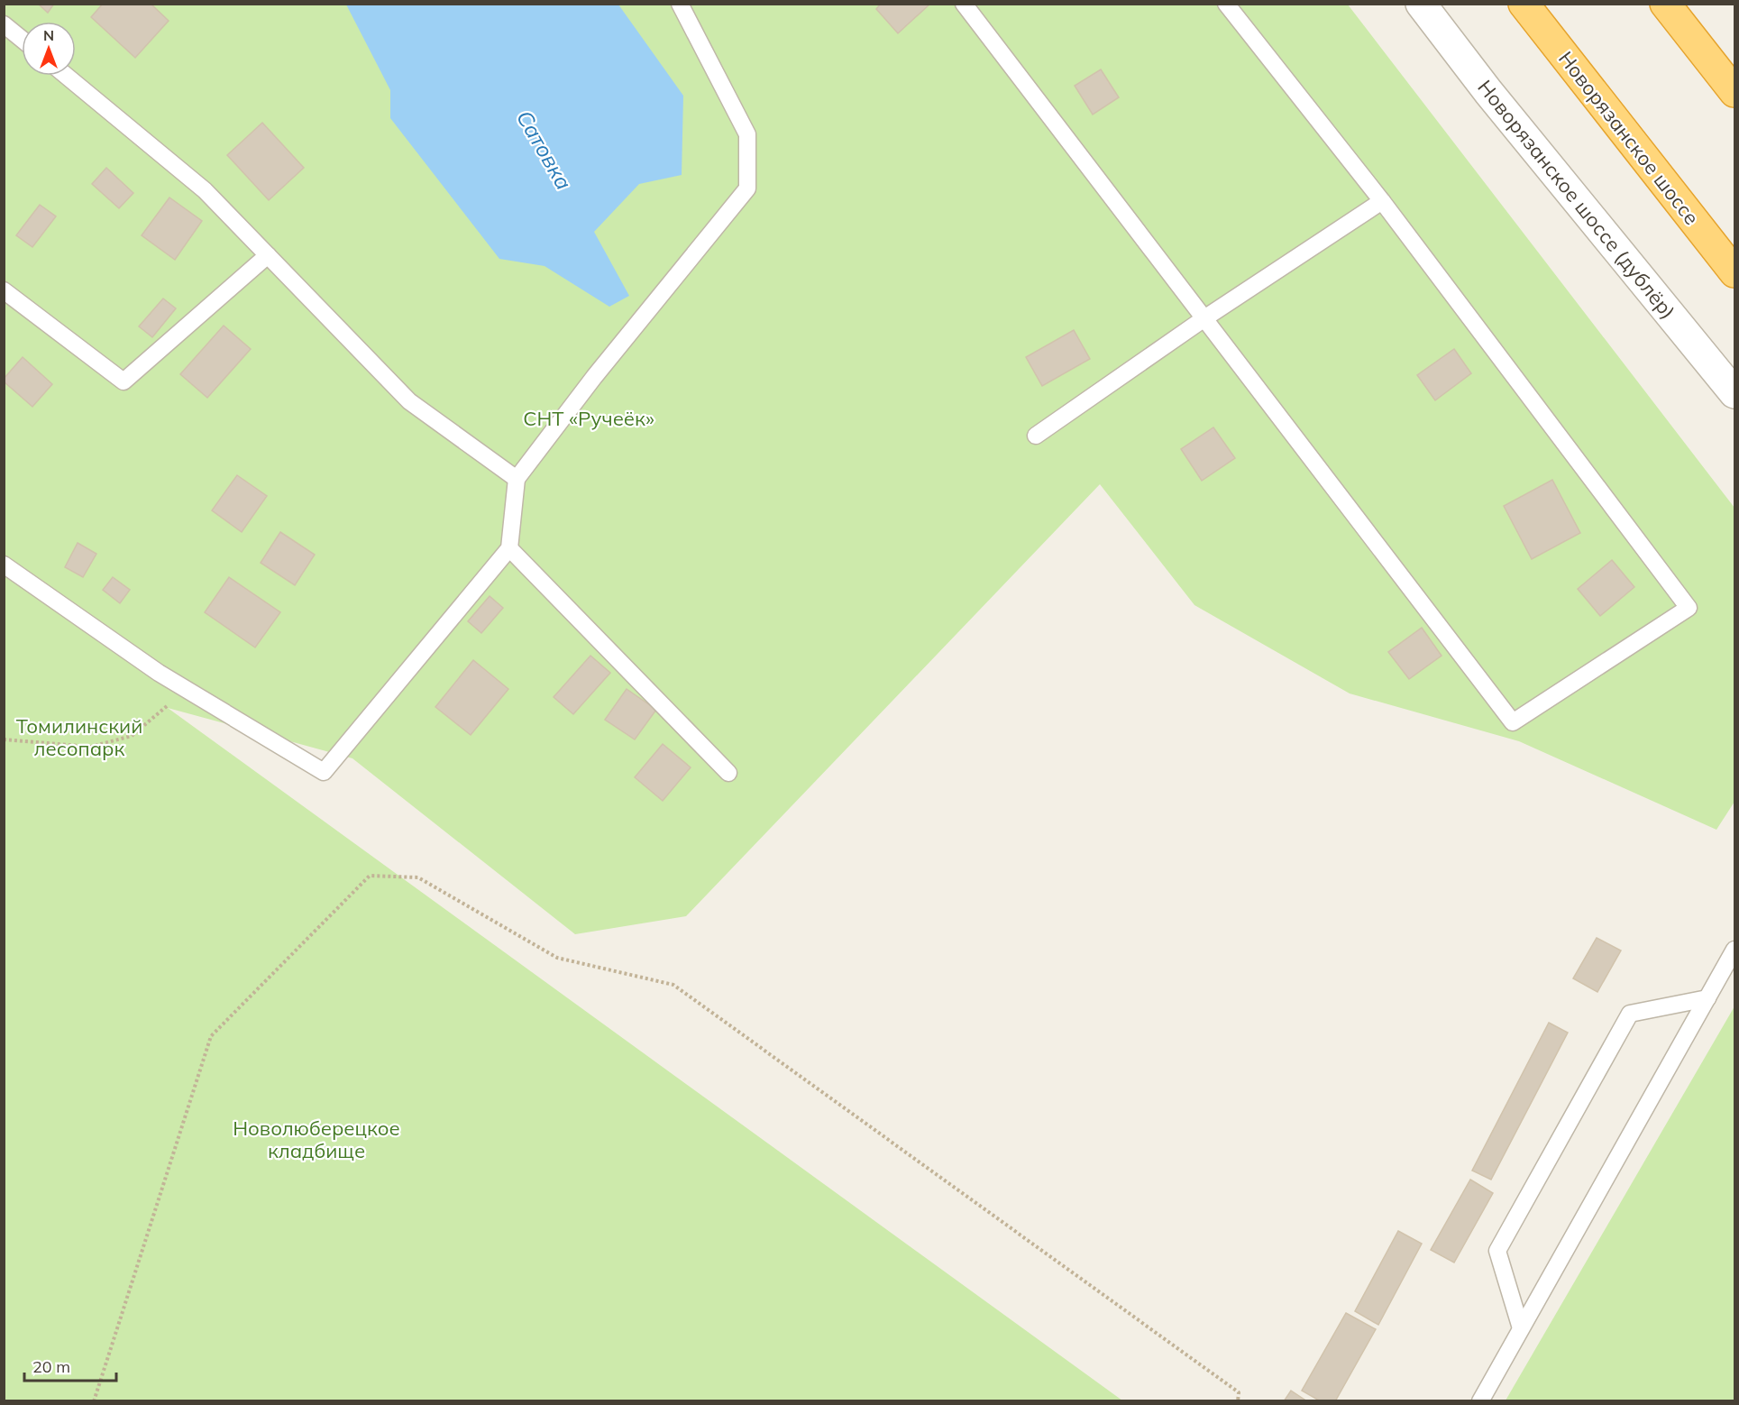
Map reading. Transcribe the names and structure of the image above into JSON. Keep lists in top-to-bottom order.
{
  "streets": {
    "highway": ["Новорязанское шоссе"],
    "street": ["Новорязанское шоссе (дублёр)"]
  },
  "water": ["Сатовка"],
  "parks": ["СНТ «Ручеёк»", "Томилинский лесопарк", "Новолюберецкое кладбище"],
  "scale_bar": "20 m",
  "north": "top"
}
